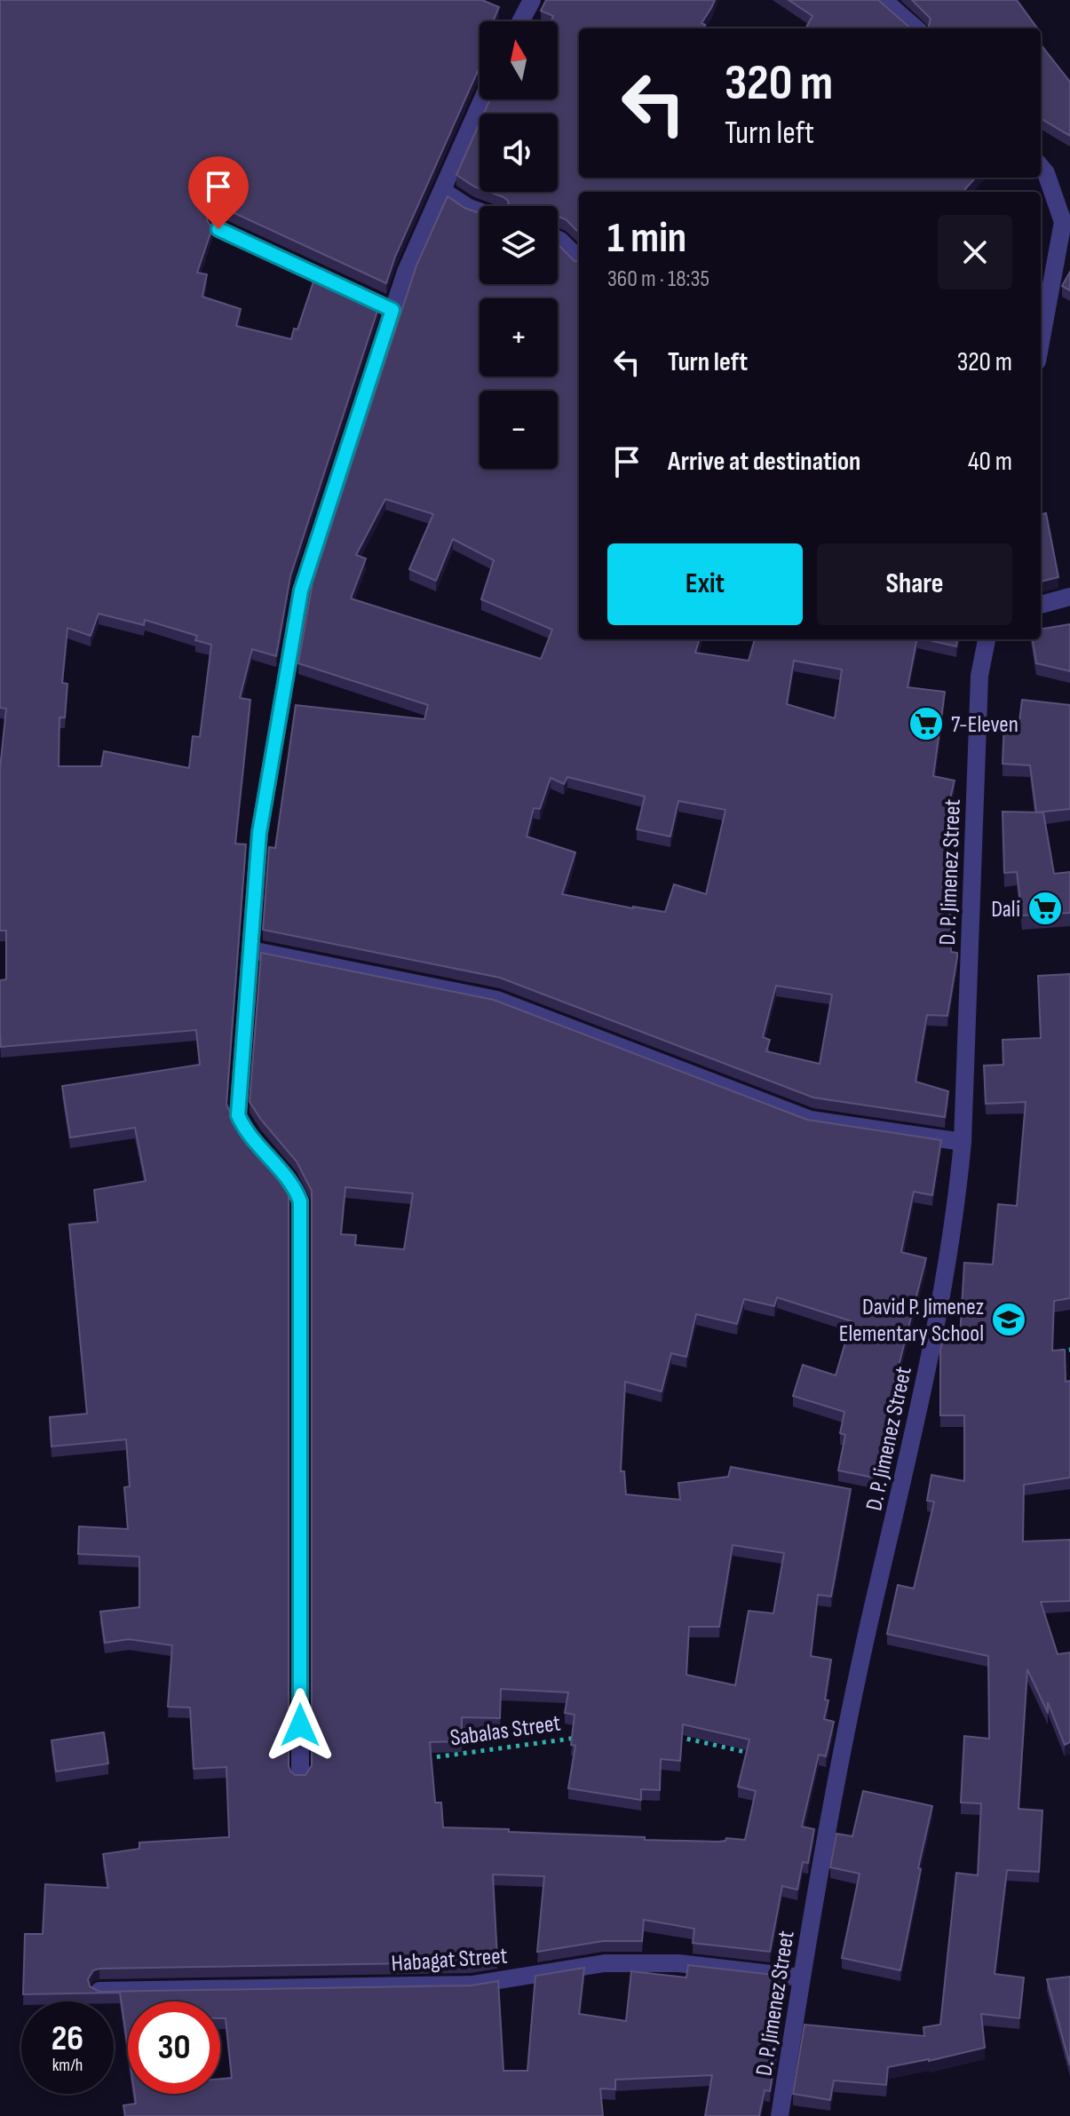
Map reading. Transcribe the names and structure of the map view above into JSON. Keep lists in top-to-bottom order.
{
  "streets": {
    "street": ["D. P. Jimenez Street", "Habagat Street"],
    "path": ["Sabalas Street"]
  },
  "crossings": [
    ["D. P. Jimenez Street", "Habagat Street"]
  ],
  "places": {
    "supermarket": ["7-Eleven", "Dali"],
    "school or university": ["David P. Jimenez Elementary School"]
  },
  "north": "top",
  "page": {
    "map_buttons": ["+", "−"],
    "turn": ["320 m", "Turn left"],
    "heading": ["1 min", "360 m · 18:35"],
    "list": [
      {
        "name": "Turn left",
        "value": "320 m"
      },
      {
        "name": "Arrive at destination",
        "value": "40 m"
      }
    ],
    "buttons": ["Exit", "Share"],
    "speed": "26 km/h",
    "limit": "30"
  }
}
